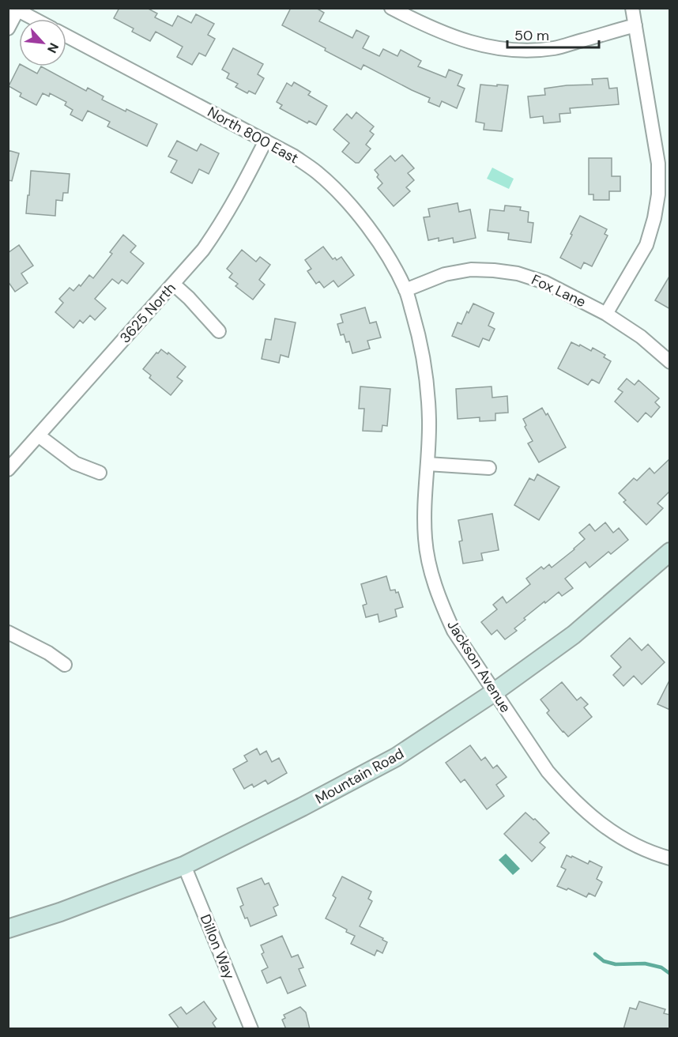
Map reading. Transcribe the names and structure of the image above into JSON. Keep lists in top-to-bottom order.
{
  "streets": {
    "street": [
      "North 800 East",
      "Fox Lane",
      "3625 North",
      "Jackson Avenue",
      "Mountain Road",
      "Dillon Way"
    ]
  },
  "crossings": [
    ["North 800 East", "Fox Lane"],
    ["North 800 East", "3625 North"],
    ["North 800 East", "Jackson Avenue"],
    ["Fox Lane", "Jackson Avenue"],
    ["Jackson Avenue", "Mountain Road"],
    ["Mountain Road", "Dillon Way"]
  ],
  "scale_bar": "50 m",
  "north": "bottom right"
}
